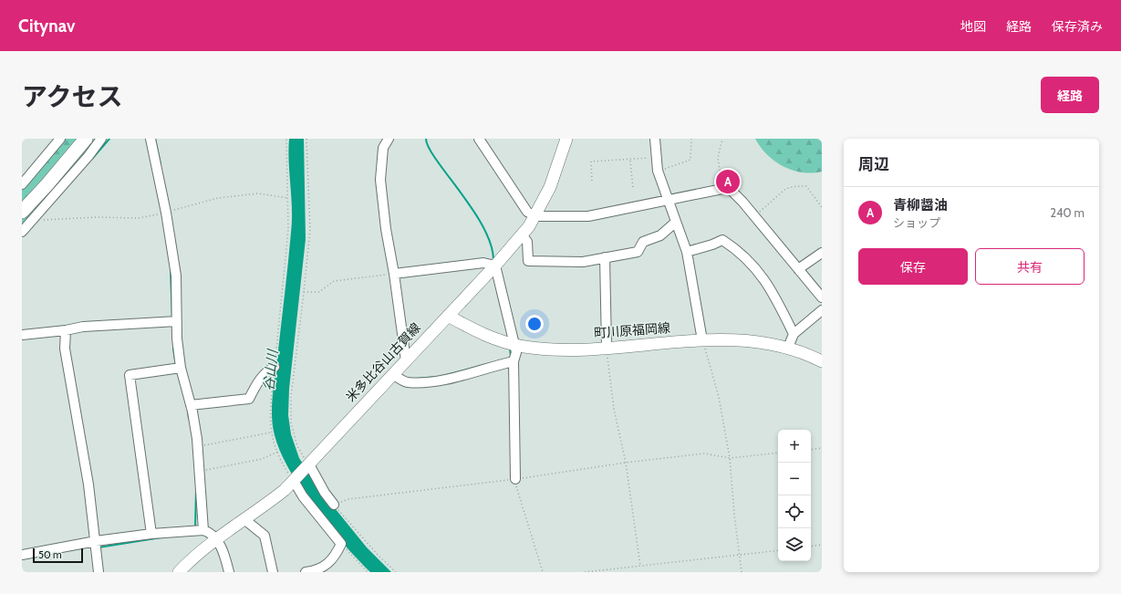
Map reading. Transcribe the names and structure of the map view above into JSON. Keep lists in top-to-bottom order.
{
  "streets": {
    "main road": ["町川原福岡線", "米多比谷山古賀線"]
  },
  "crossings": [
    ["町川原福岡線", "米多比谷山古賀線"]
  ],
  "water": ["谷山川"],
  "scale_bar": "50 m",
  "page": {
    "header": "Citynav",
    "nav": ["地図", "経路", "保存済み"],
    "title": "アクセス",
    "buttons": [
      "経路",
      ["保存", "共有"]
    ],
    "heading": "周辺",
    "pins": "A",
    "list": [
      {
        "mark": "A",
        "name": "青柳醤油",
        "note": "ショップ",
        "value": "240 m"
      }
    ],
    "map_buttons": ["+", "−"],
    "scale": "50 m"
  }
}
